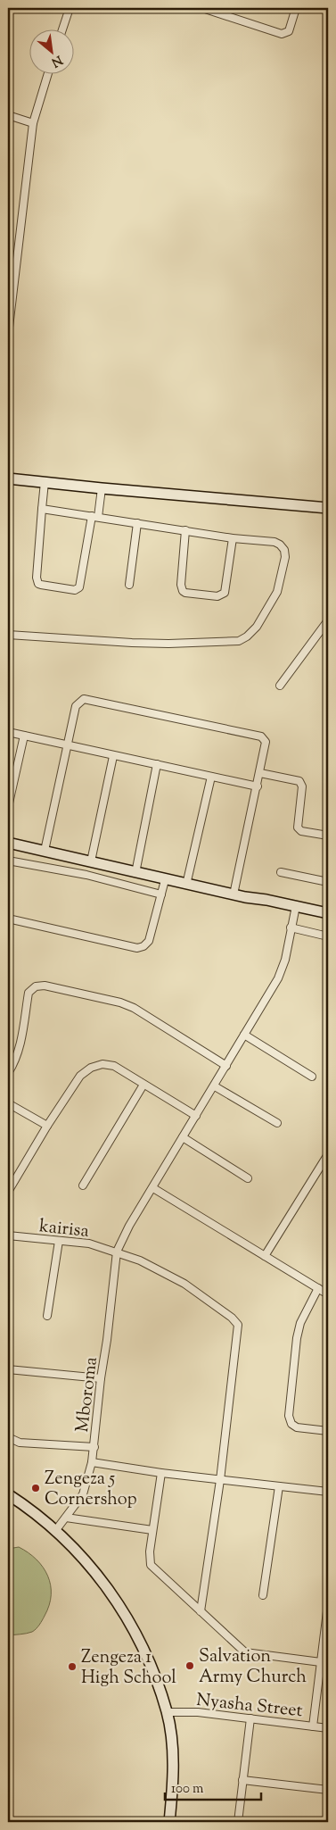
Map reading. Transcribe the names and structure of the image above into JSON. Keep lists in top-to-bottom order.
{
  "streets": {
    "street": ["kairisa", "Mboroma", "Nyasha Street"]
  },
  "crossings": [
    ["kairisa", "Mboroma"]
  ],
  "places": ["Zengeza 5 Cornershop", "Salvation Army Church", "Zengeza 1 High School"],
  "scale_bar": "100 m",
  "north": "bottom right"
}
